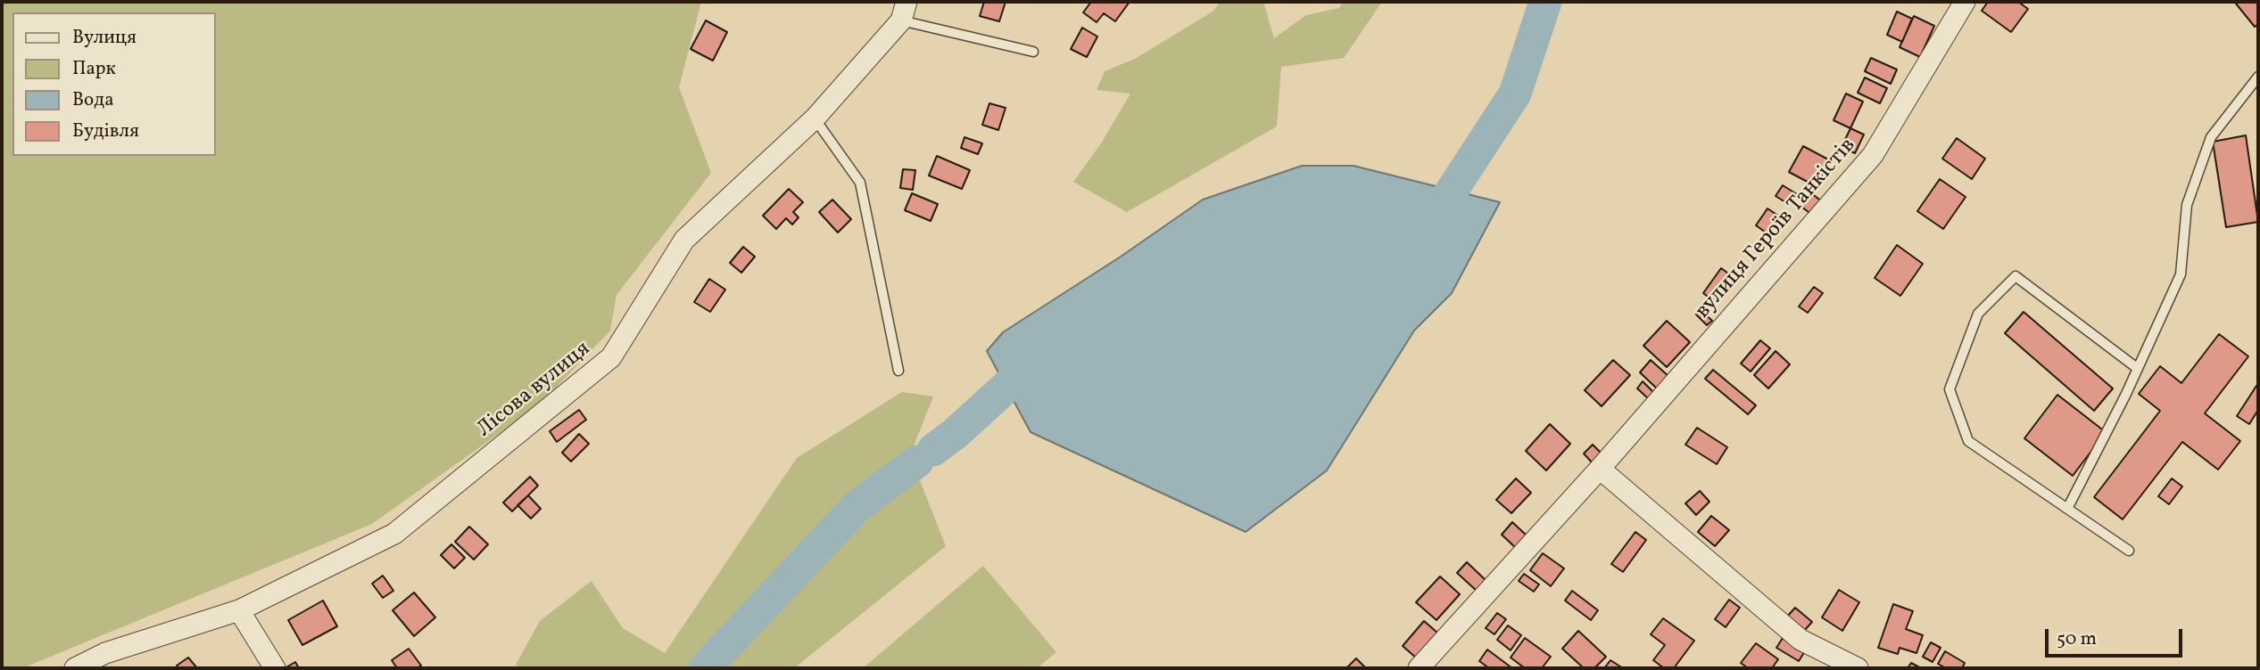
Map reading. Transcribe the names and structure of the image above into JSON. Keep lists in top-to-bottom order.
{
  "streets": {
    "street": ["вулиця Героїв Танкістів", "Лісова вулиця"]
  },
  "legend": [
    "Вулиця",
    "Парк",
    "Вода",
    "Будівля"
  ],
  "scale_bar": "50 m"
}
